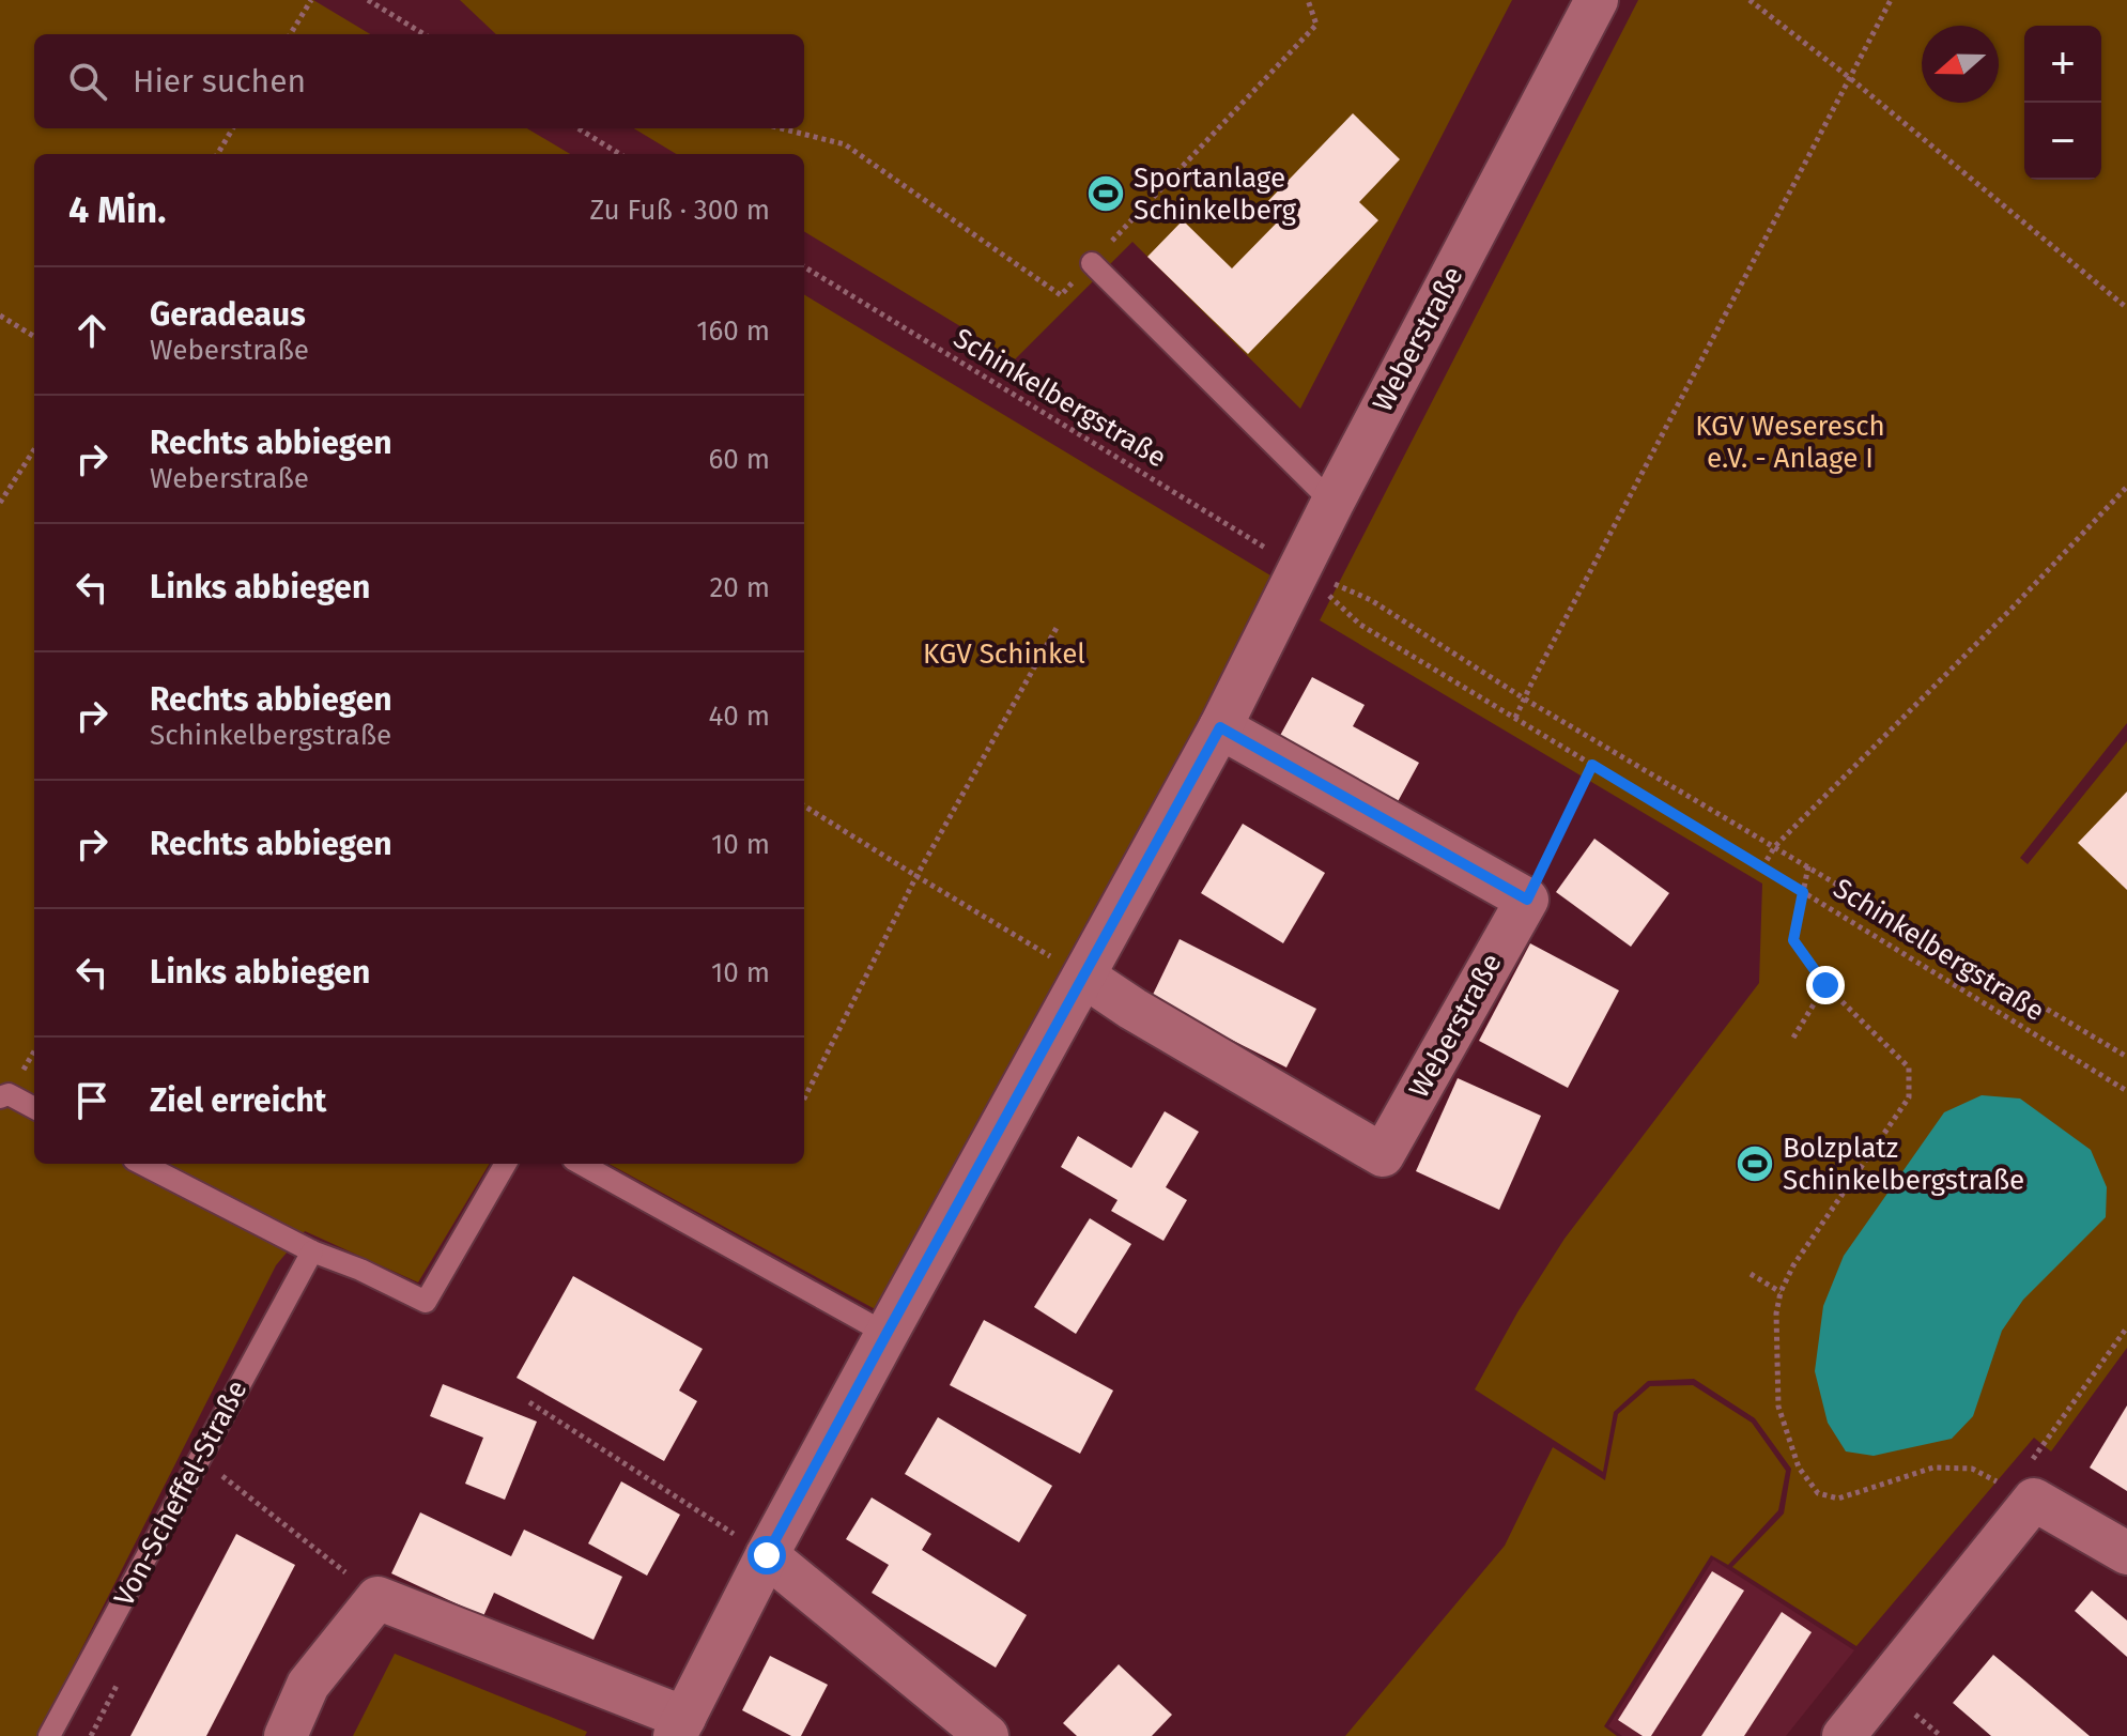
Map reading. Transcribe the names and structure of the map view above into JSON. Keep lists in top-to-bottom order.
{
  "streets": {
    "street": ["Weberstraße"],
    "lane": ["Von-Scheffel-Straße"],
    "path": ["Schinkelbergstraße"]
  },
  "crossings": [
    ["Weberstraße", "Schinkelbergstraße"]
  ],
  "parks": ["KGV Weseresch e.V. - Anlage I", "KGV Schinkel"],
  "places": {
    "sports": ["Sportanlage Schinkelberg", "Bolzplatz Schinkelbergstraße"]
  },
  "north": "left",
  "page": {
    "map_buttons": ["+", "−"],
    "search": "Hier suchen",
    "heading": ["4 Min.", "Zu Fuß · 300 m"],
    "list": [
      ["Geradeaus", "Weberstraße", "160 m"],
      ["Rechts abbiegen", "Weberstraße", "60 m"],
      ["Links abbiegen", "20 m"],
      ["Rechts abbiegen", "Schinkelbergstraße", "40 m"],
      ["Rechts abbiegen", "10 m"],
      ["Links abbiegen", "10 m"],
      "Ziel erreicht"
    ]
  }
}
